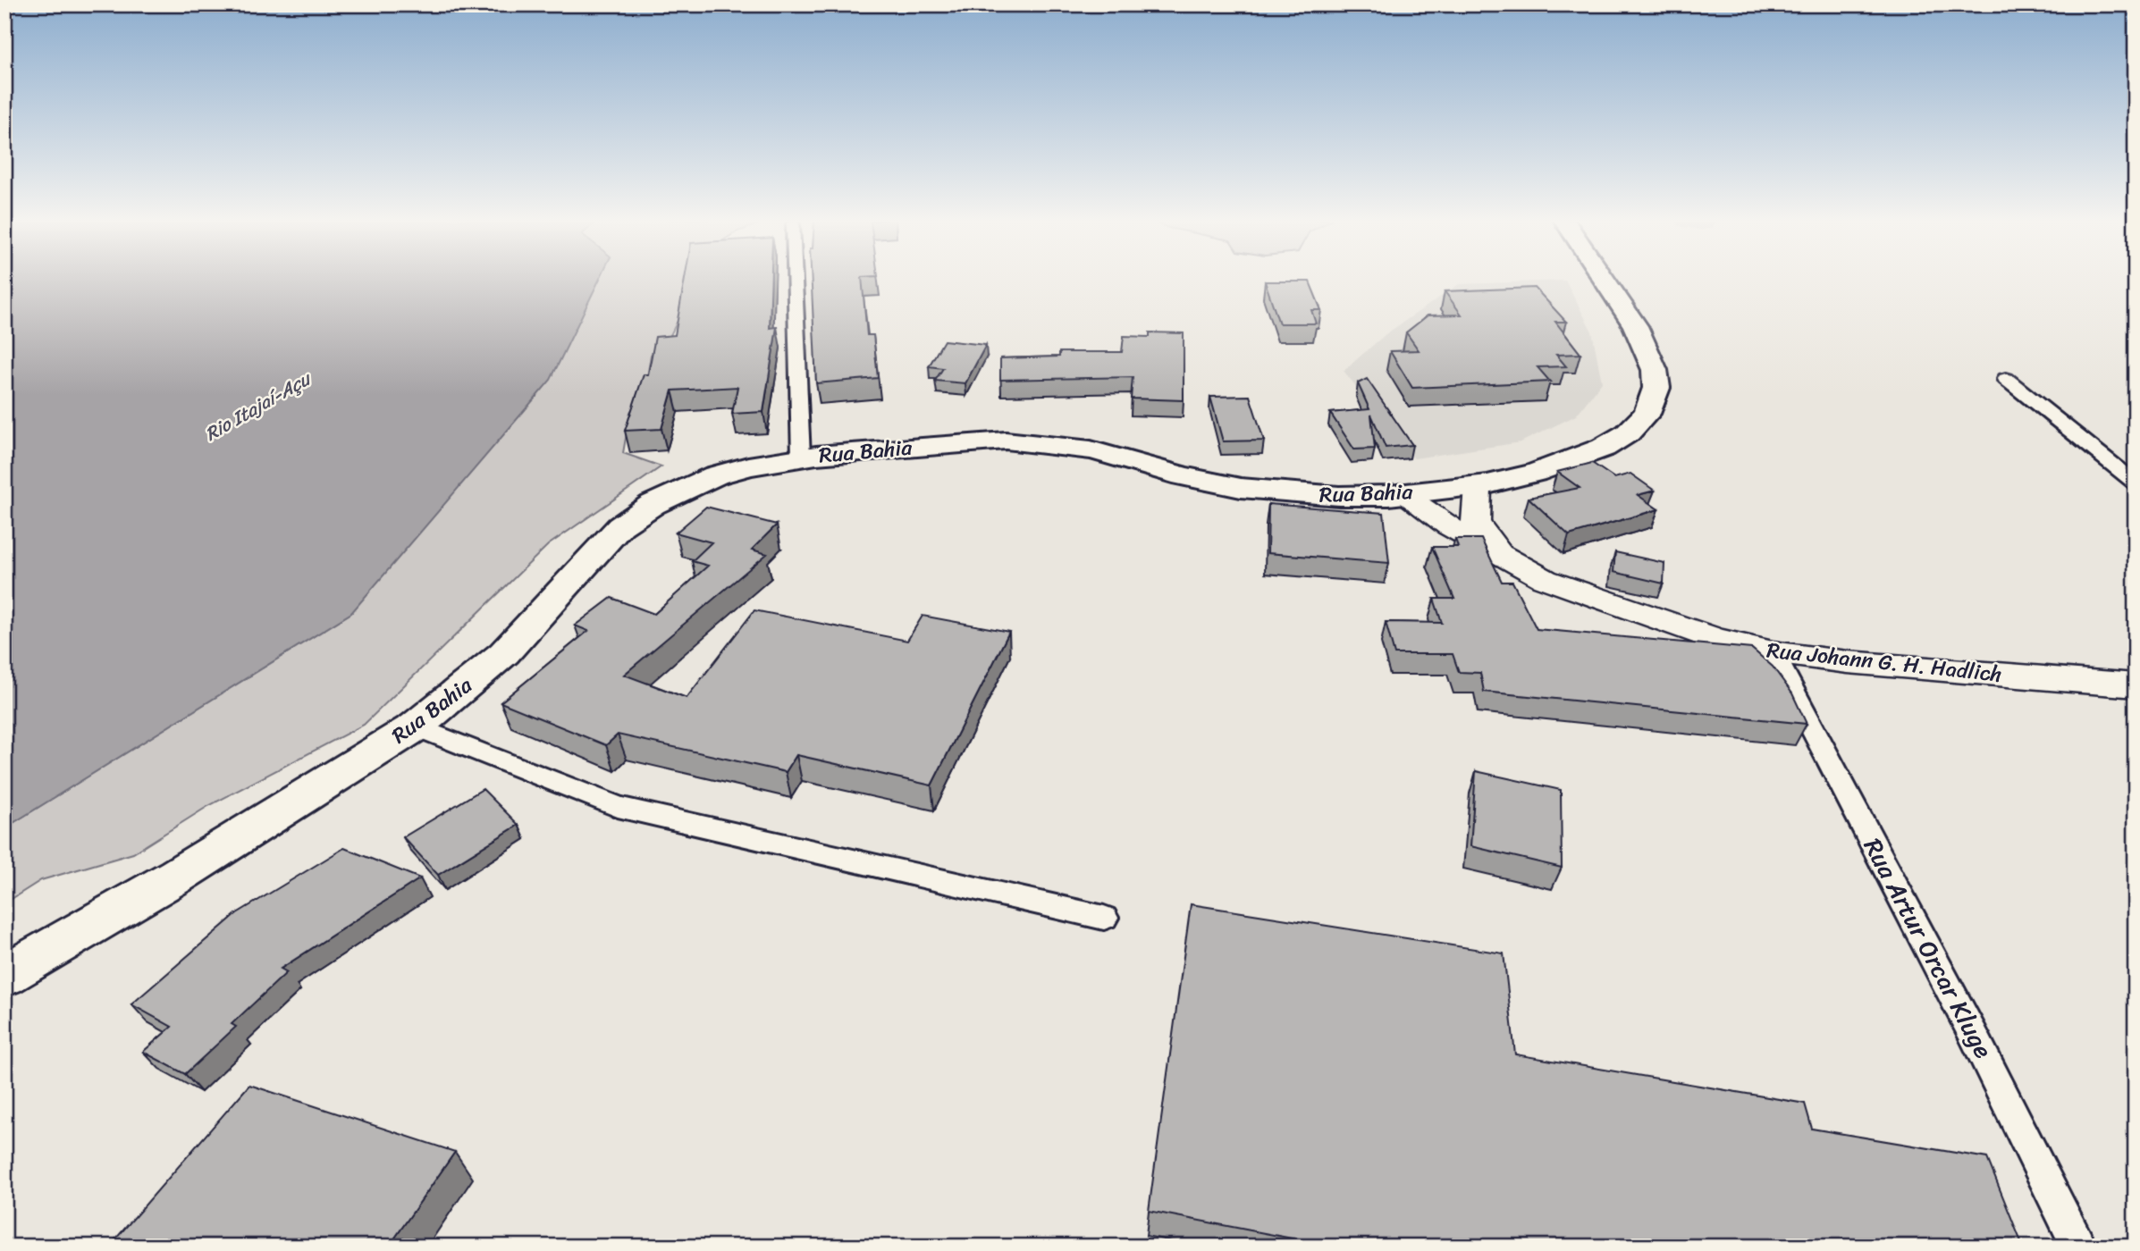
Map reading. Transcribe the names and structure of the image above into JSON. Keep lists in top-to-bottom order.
{
  "streets": {
    "main road": ["Rua Bahia"],
    "street": ["Rua Johann G. H. Hadlich", "Rua Artur Orcar Kluge"]
  },
  "crossings": [
    ["Rua Bahia", "Rua Johann G. H. Hadlich"],
    ["Rua Johann G. H. Hadlich", "Rua Artur Orcar Kluge"]
  ],
  "water": ["Rio Itajaí-Açu"]
}
